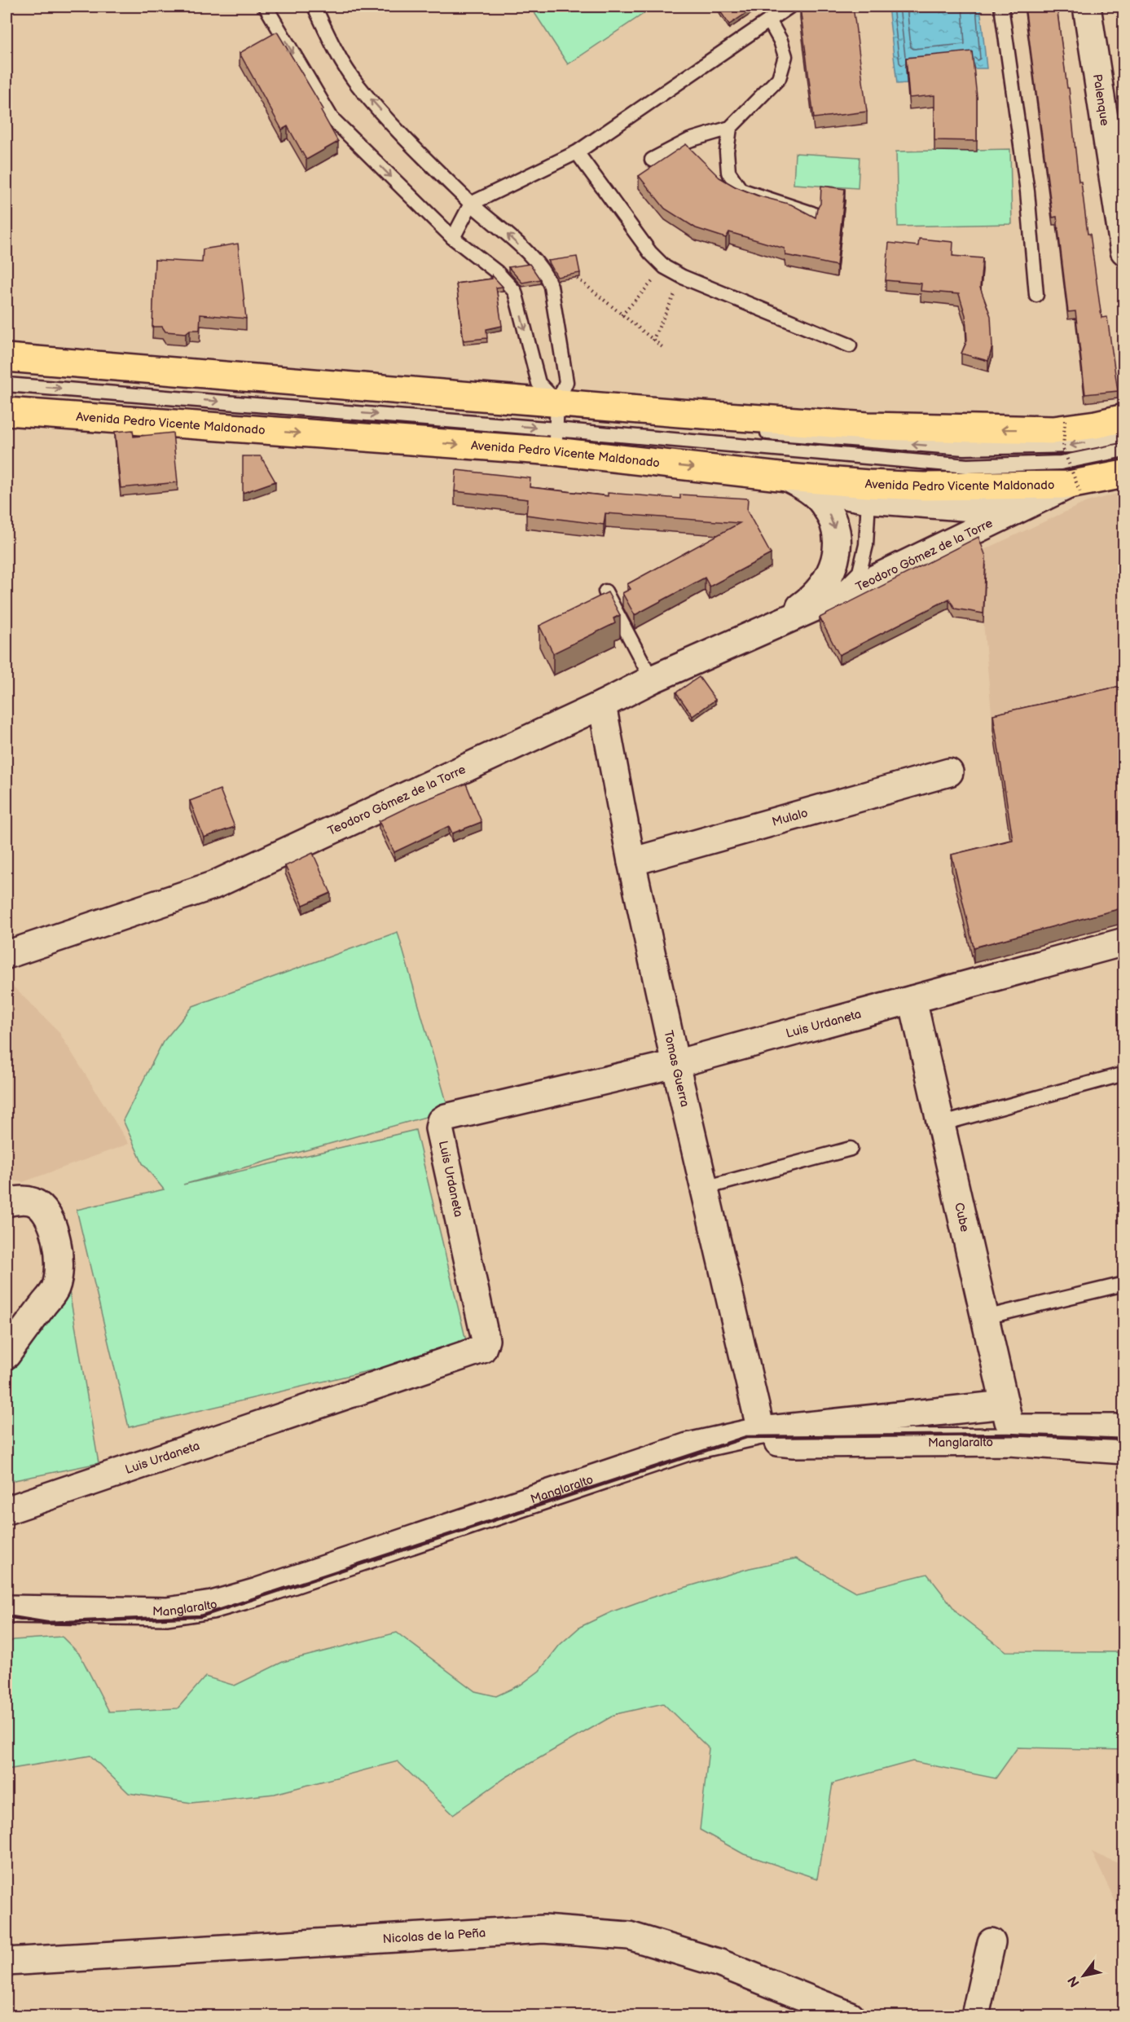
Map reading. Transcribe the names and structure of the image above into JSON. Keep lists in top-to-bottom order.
{
  "streets": {
    "main road": ["Avenida Pedro Vicente Maldonado"],
    "street": [
      "Palenque",
      "Teodoro Gómez de la Torre",
      "Mulalo",
      "Luis Urdaneta",
      "Tomas Guerra",
      "Cube",
      "Manglaralto",
      "Nicolas de la Peña"
    ]
  },
  "crossings": [
    ["Avenida Pedro Vicente Maldonado", "Teodoro Gómez de la Torre"],
    ["Teodoro Gómez de la Torre", "Tomas Guerra"],
    ["Mulalo", "Tomas Guerra"],
    ["Luis Urdaneta", "Tomas Guerra"],
    ["Luis Urdaneta", "Cube"],
    ["Tomas Guerra", "Manglaralto"]
  ],
  "north": "bottom left"
}
